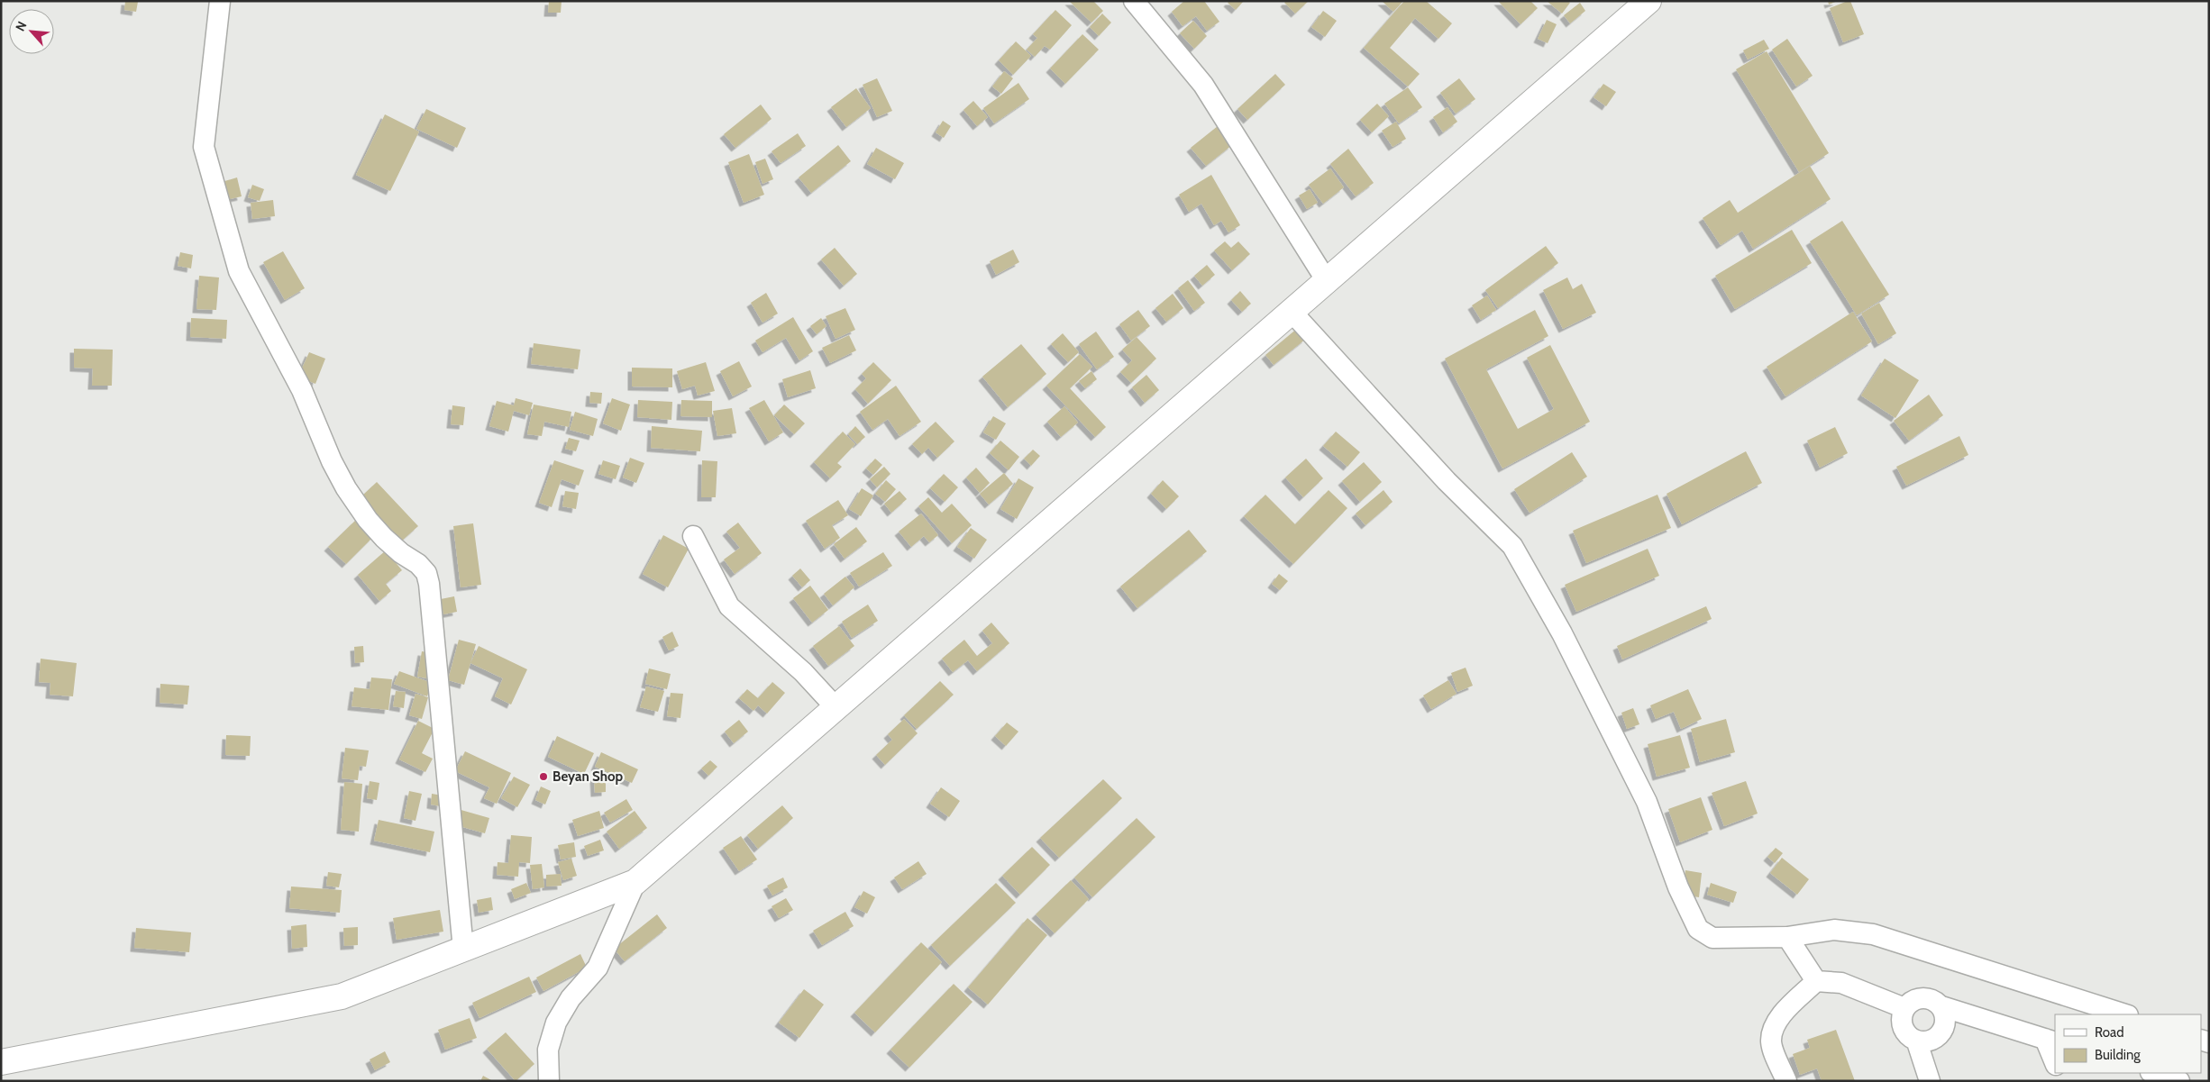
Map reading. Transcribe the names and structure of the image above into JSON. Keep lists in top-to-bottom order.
{
  "places": ["Beyan Shop"],
  "legend": ["Road", "Building"],
  "north": "top left"
}
